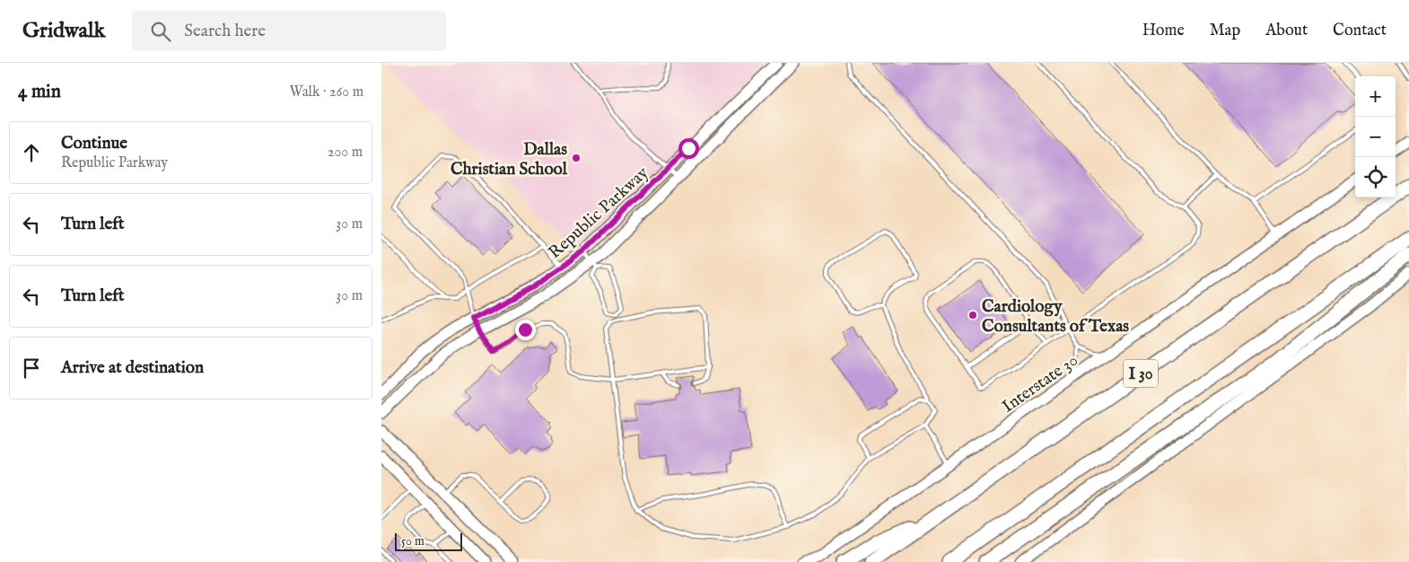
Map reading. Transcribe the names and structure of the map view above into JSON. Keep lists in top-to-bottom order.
{
  "streets": {
    "highway": ["I 30"],
    "main road": ["Republic Parkway", "Interstate 30"]
  },
  "places": ["Dallas Christian School", "Cardiology Consultants of Texas"],
  "scale_bar": "50 m",
  "page": {
    "header": "Gridwalk",
    "search": "Search here",
    "nav": [
      "Home",
      "Map",
      "About",
      "Contact"
    ],
    "heading": ["4 min", "Walk · 260 m"],
    "map_buttons": ["+", "−"],
    "list": [
      ["Continue", "Republic Parkway", "200 m"],
      ["Turn left", "30 m"],
      ["Turn left", "30 m"],
      "Arrive at destination"
    ],
    "scale": "50 m"
  }
}
